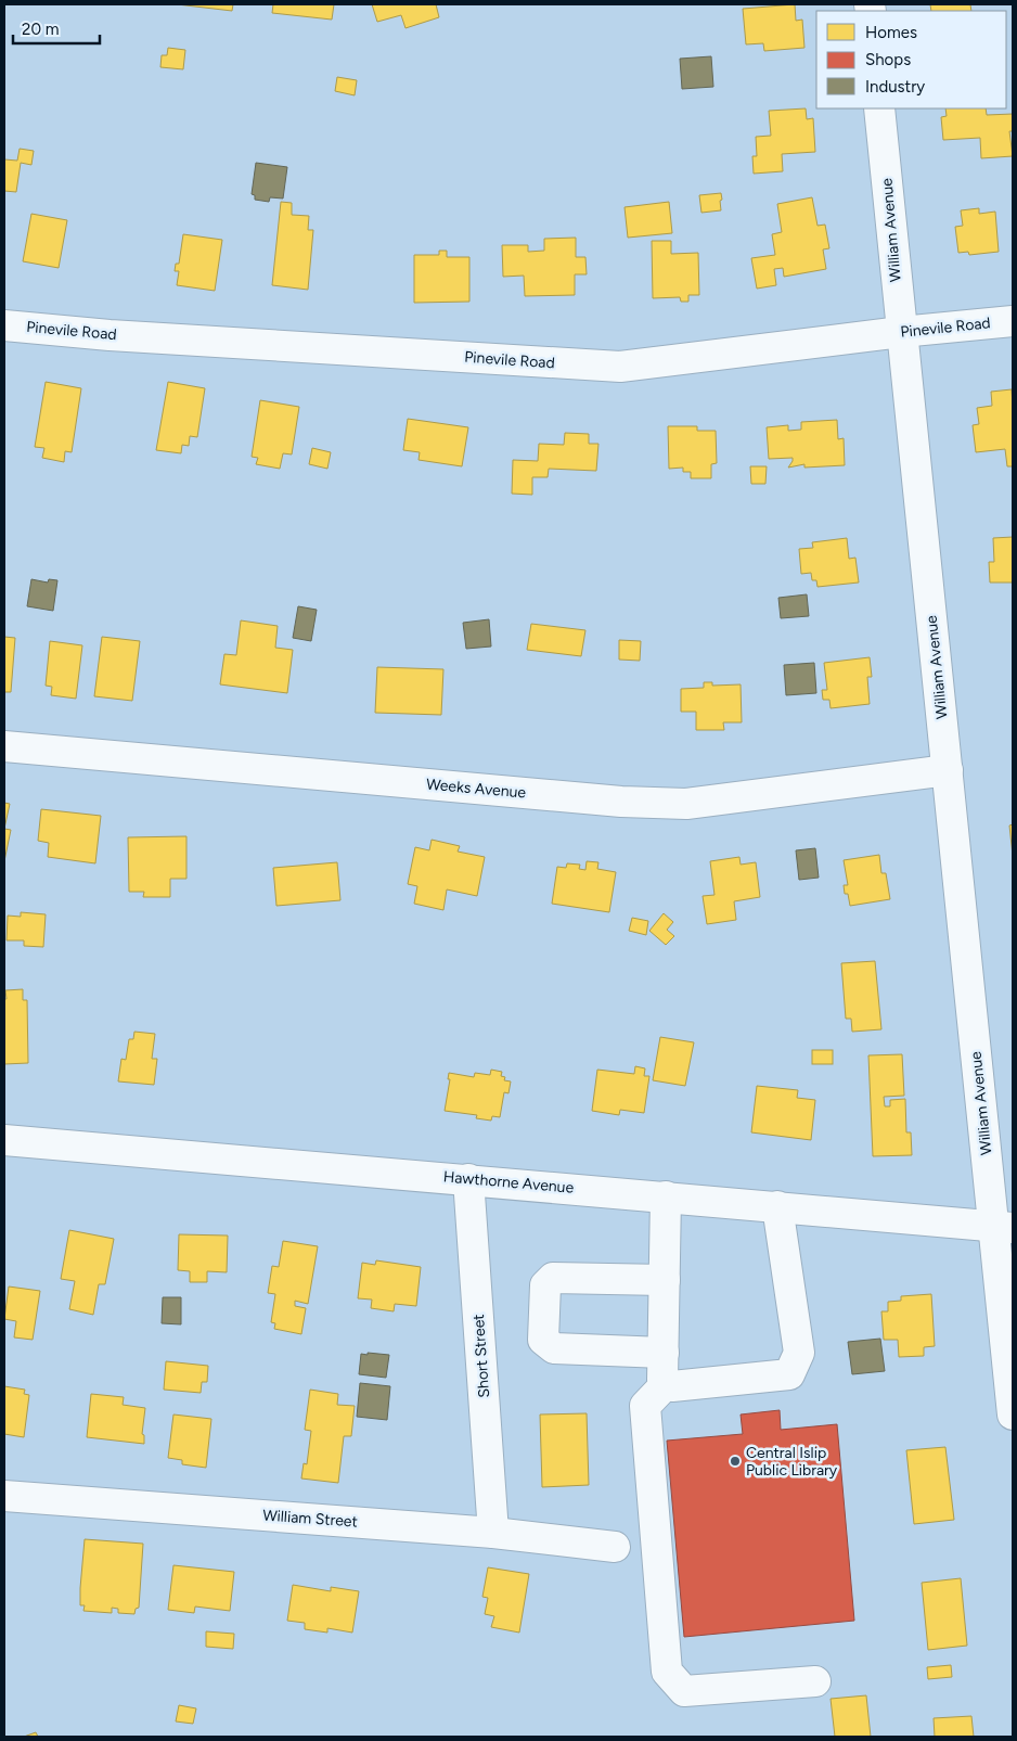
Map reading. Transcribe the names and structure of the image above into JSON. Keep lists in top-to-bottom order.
{
  "streets": {
    "street": [
      "William Avenue",
      "Pinevile Road",
      "Weeks Avenue",
      "Hawthorne Avenue",
      "Short Street",
      "William Street"
    ]
  },
  "crossings": [
    ["William Avenue", "Pinevile Road"],
    ["William Avenue", "Weeks Avenue"],
    ["William Avenue", "Hawthorne Avenue"],
    ["Hawthorne Avenue", "Short Street"],
    ["Short Street", "William Street"]
  ],
  "places": ["Central Islip Public Library"],
  "legend": ["Homes", "Shops", "Industry"],
  "scale_bar": "20 m"
}
